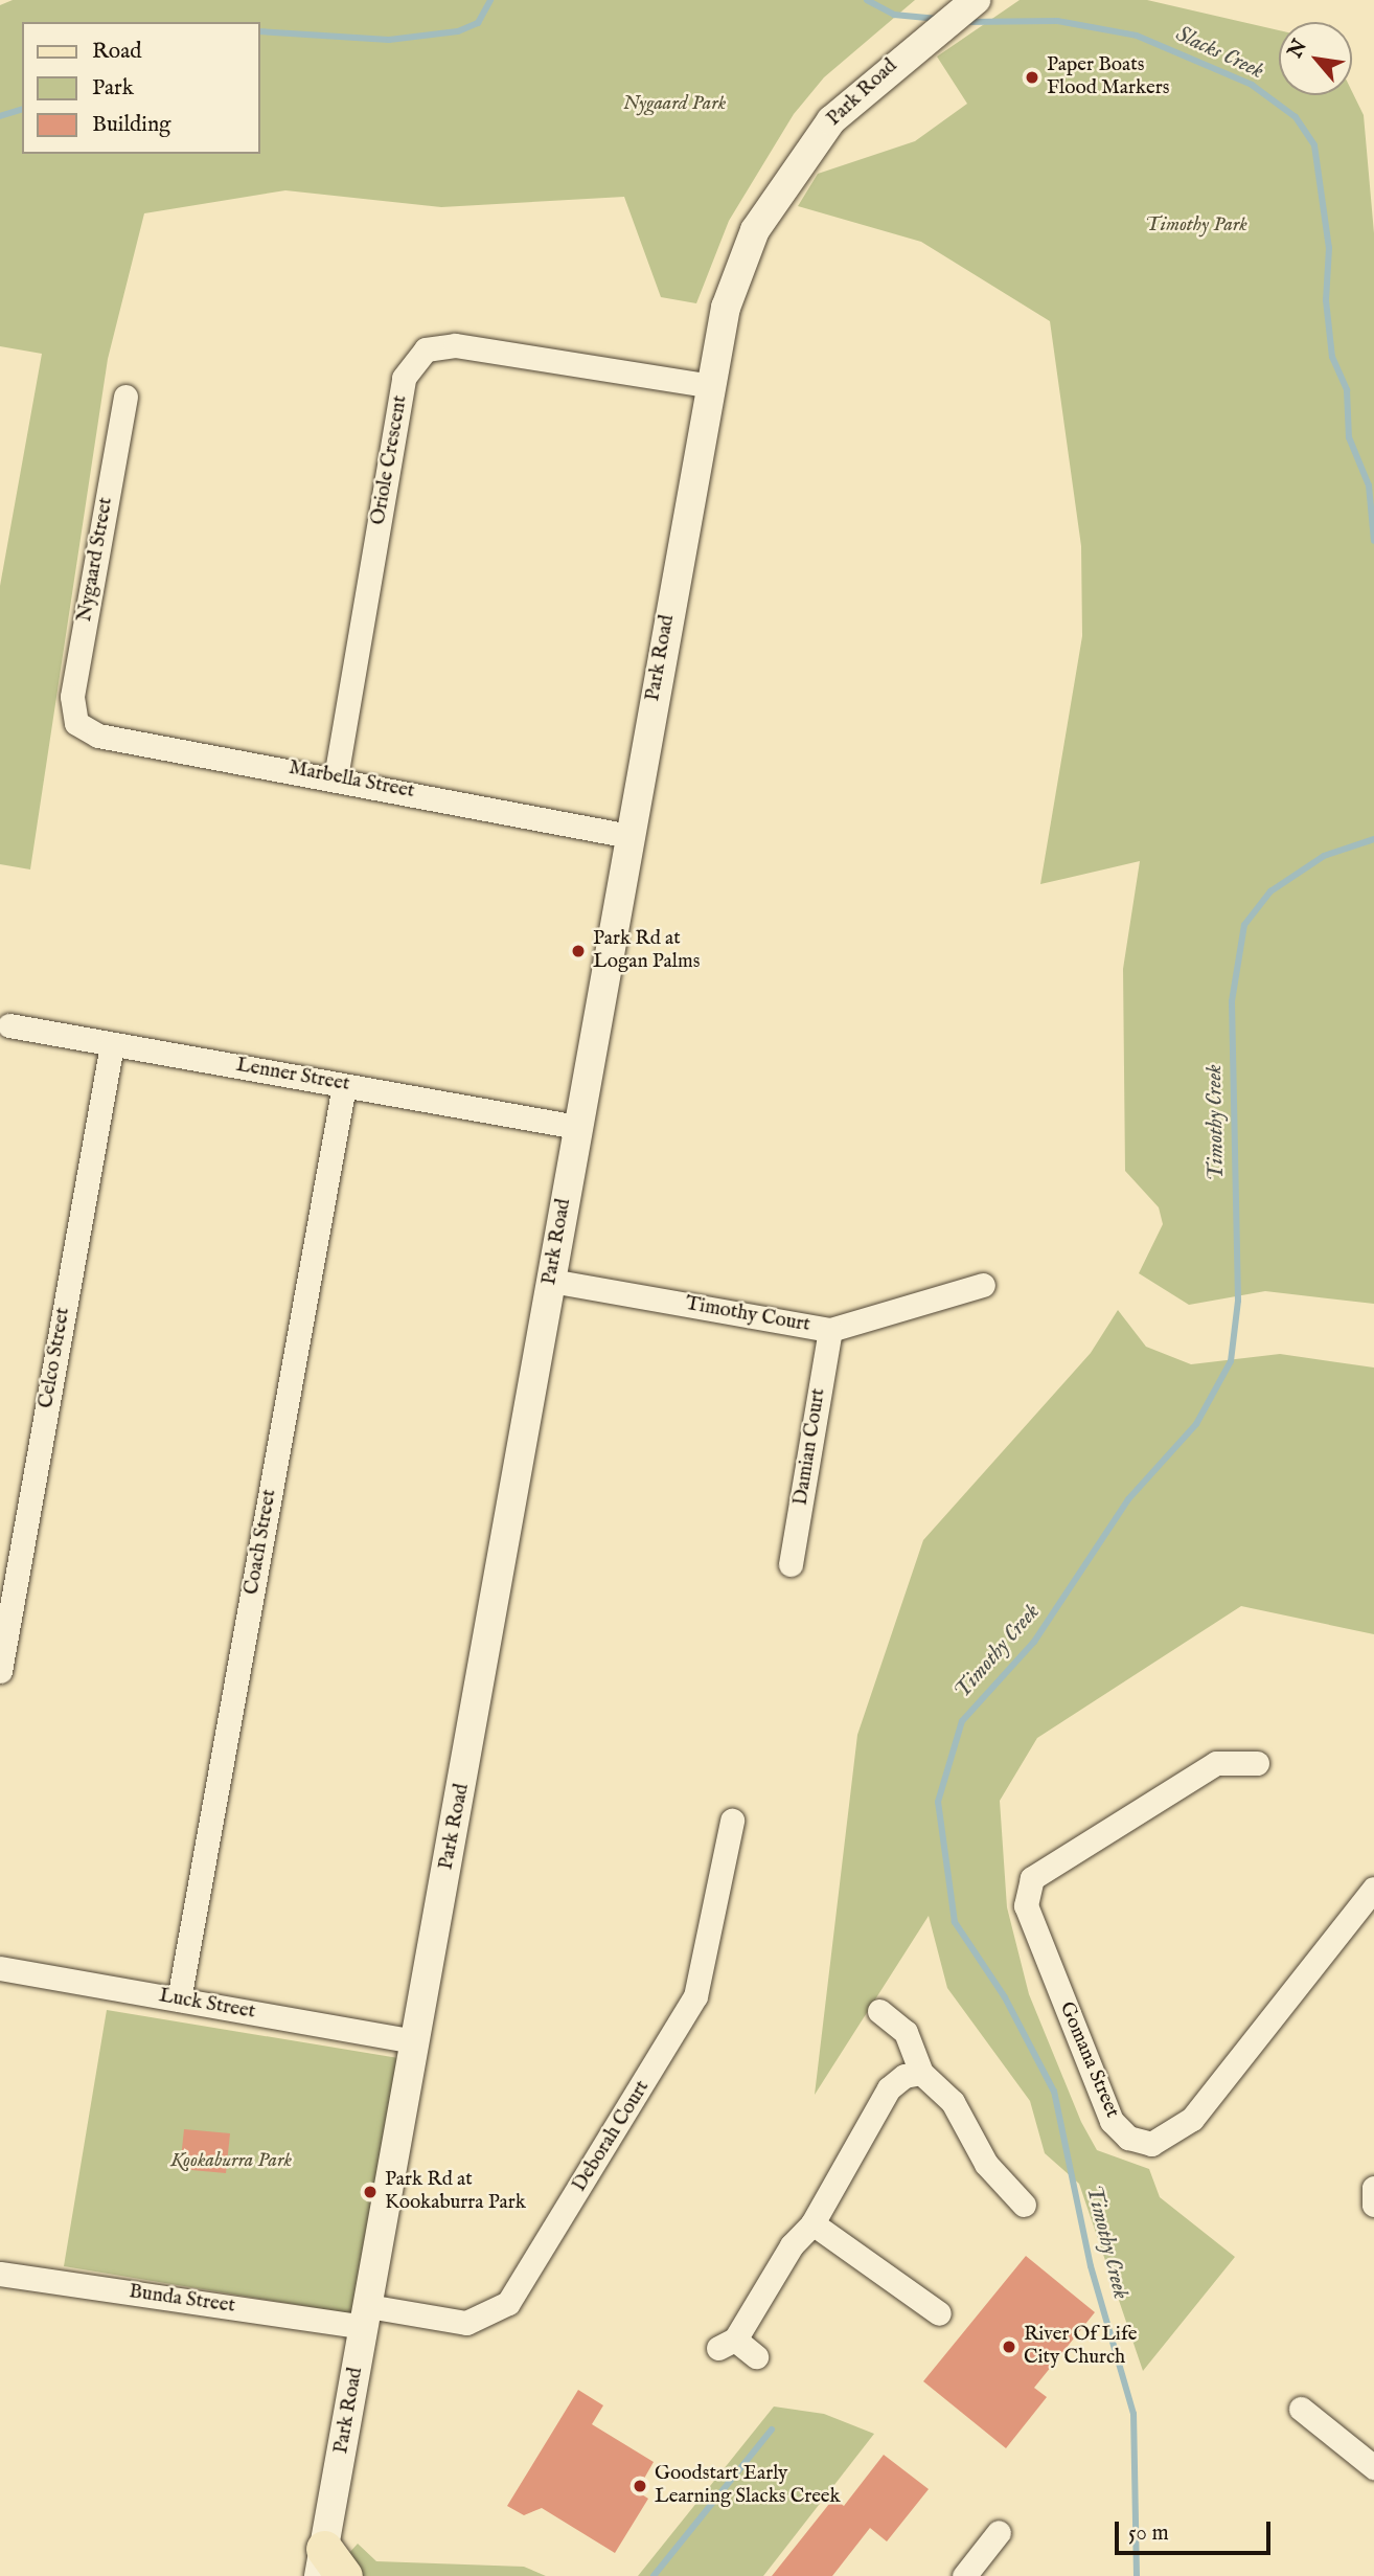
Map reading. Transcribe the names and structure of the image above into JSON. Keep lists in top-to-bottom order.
{
  "streets": {
    "street": [
      "Park Road",
      "Oriole Crescent",
      "Nygaard Street",
      "Marbella Street",
      "Lenner Street",
      "Timothy Court",
      "Celco Street",
      "Damian Court",
      "Coach Street",
      "Luck Street",
      "Gomana Street",
      "Deborah Court",
      "Bunda Street"
    ]
  },
  "crossings": [
    ["Park Road", "Oriole Crescent"],
    ["Park Road", "Marbella Street"],
    ["Park Road", "Lenner Street"],
    ["Park Road", "Timothy Court"],
    ["Park Road", "Luck Street"],
    ["Park Road", "Deborah Court"],
    ["Park Road", "Bunda Street"],
    ["Oriole Crescent", "Marbella Street"],
    ["Nygaard Street", "Marbella Street"],
    ["Lenner Street", "Celco Street"],
    ["Lenner Street", "Coach Street"],
    ["Timothy Court", "Damian Court"],
    ["Coach Street", "Luck Street"],
    ["Deborah Court", "Bunda Street"]
  ],
  "water": ["Slacks Creek", "Timothy Creek"],
  "parks": ["Nygaard Park", "Timothy Park", "Kookaburra Park"],
  "places": [
    "Paper Boats Flood Markers",
    "Park Rd at Logan Palms",
    "Park Rd at Kookaburra Park",
    "River Of Life City Church",
    "Goodstart Early Learning Slacks Creek"
  ],
  "legend": ["Road", "Park", "Building"],
  "scale_bar": "50 m",
  "north": "top left"
}
